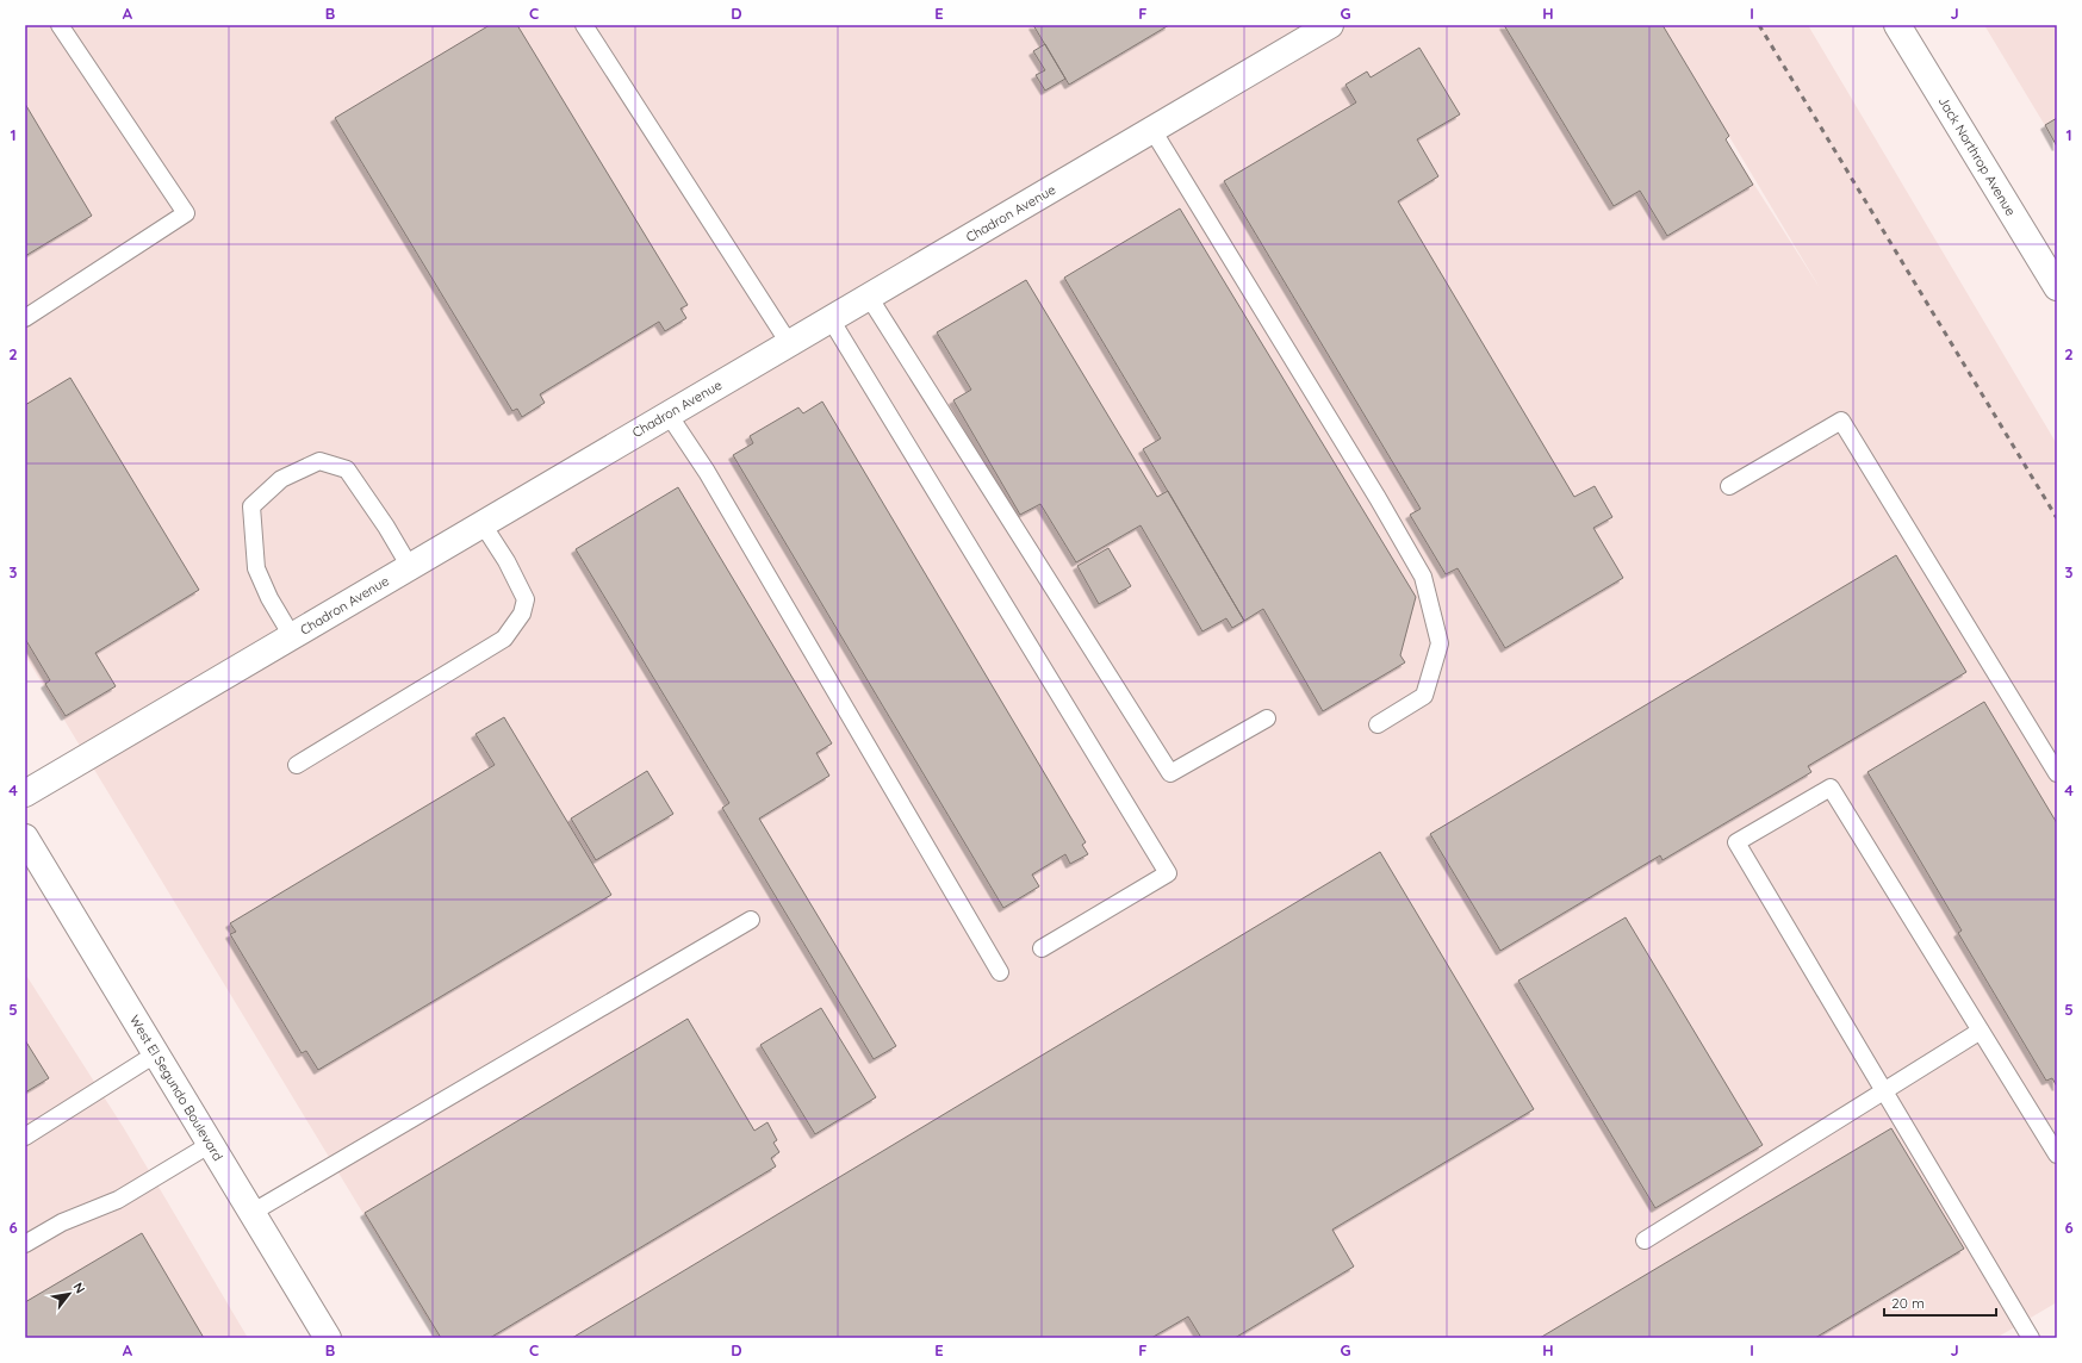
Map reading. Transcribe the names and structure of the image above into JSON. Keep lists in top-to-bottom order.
{
  "streets": {
    "street": ["Jack Northrop Avenue", "Chadron Avenue", "West El Segundo Boulevard"]
  },
  "scale_bar": "20 m",
  "north": "top right",
  "grid": {
    "columns": [
      "A",
      "B",
      "C",
      "D",
      "E",
      "F",
      "G",
      "H",
      "I",
      "J"
    ],
    "rows": [
      "1",
      "2",
      "3",
      "4",
      "5",
      "6"
    ]
  }
}
